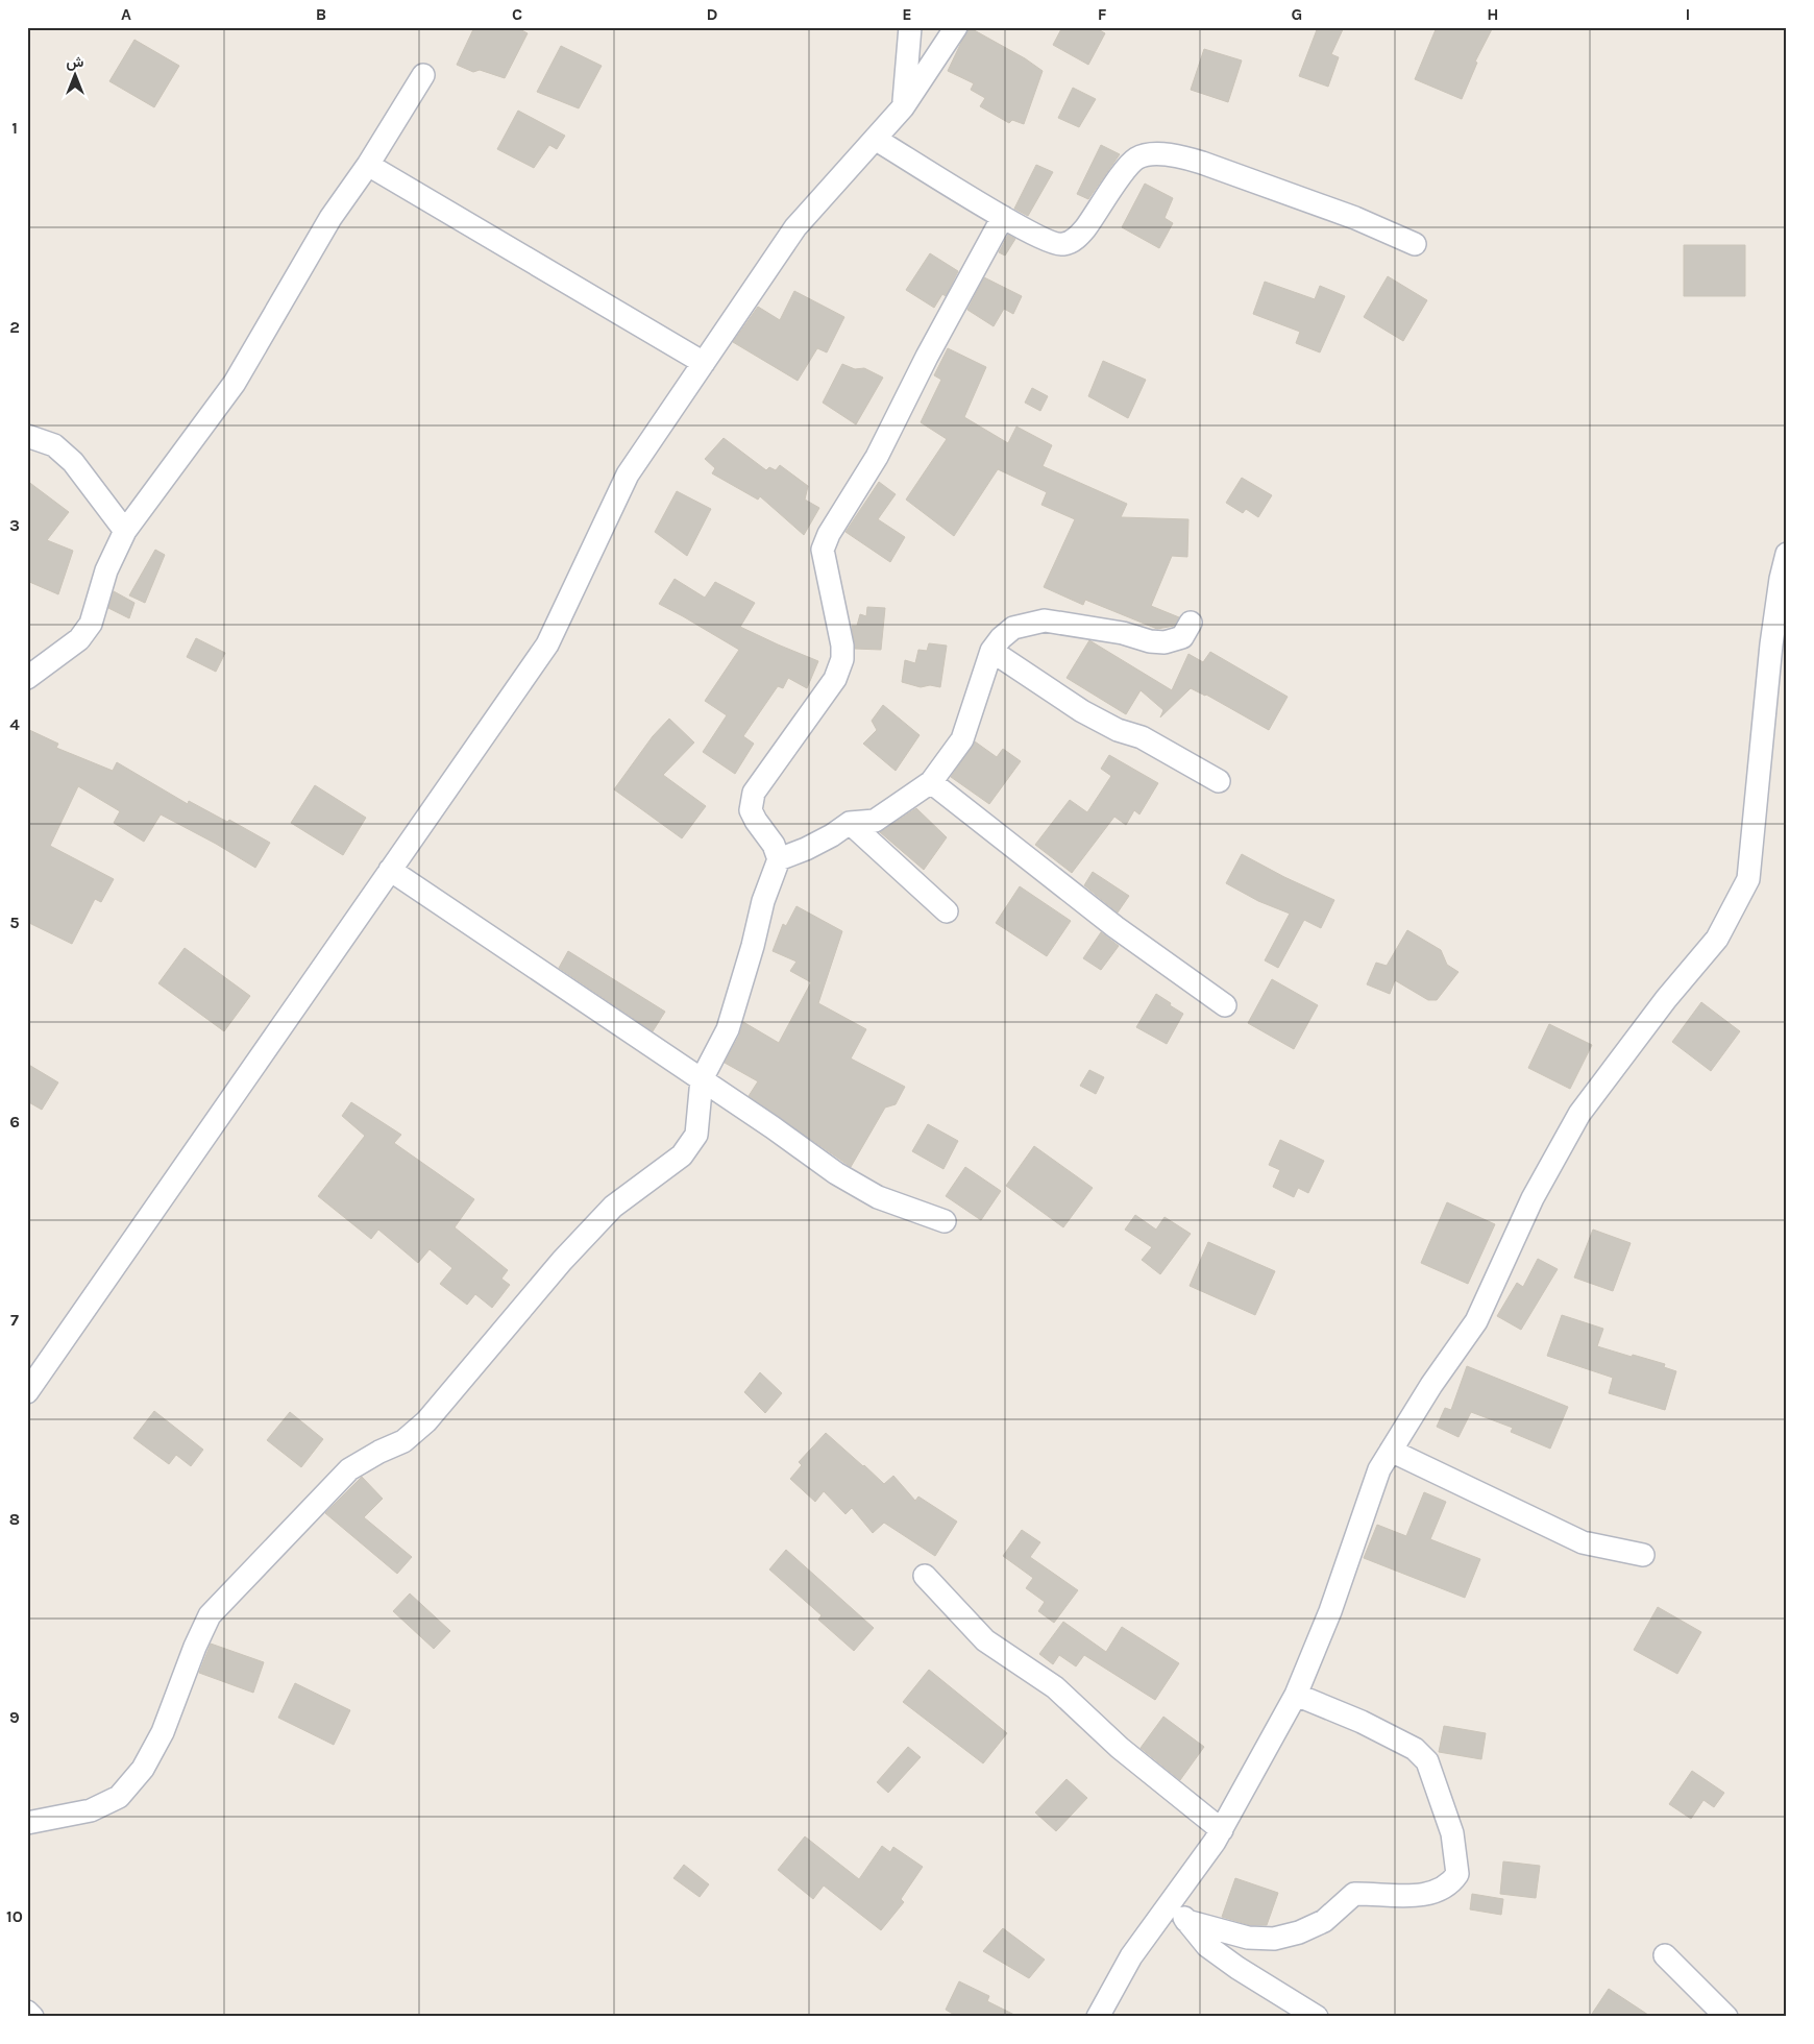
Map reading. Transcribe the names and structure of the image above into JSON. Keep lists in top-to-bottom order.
{
  "north": "top",
  "grid": {
    "columns": [
      "A",
      "B",
      "C",
      "D",
      "E",
      "F",
      "G",
      "H",
      "I"
    ],
    "rows": [
      "1",
      "2",
      "3",
      "4",
      "5",
      "6",
      "7",
      "8",
      "9",
      "10"
    ]
  }
}
